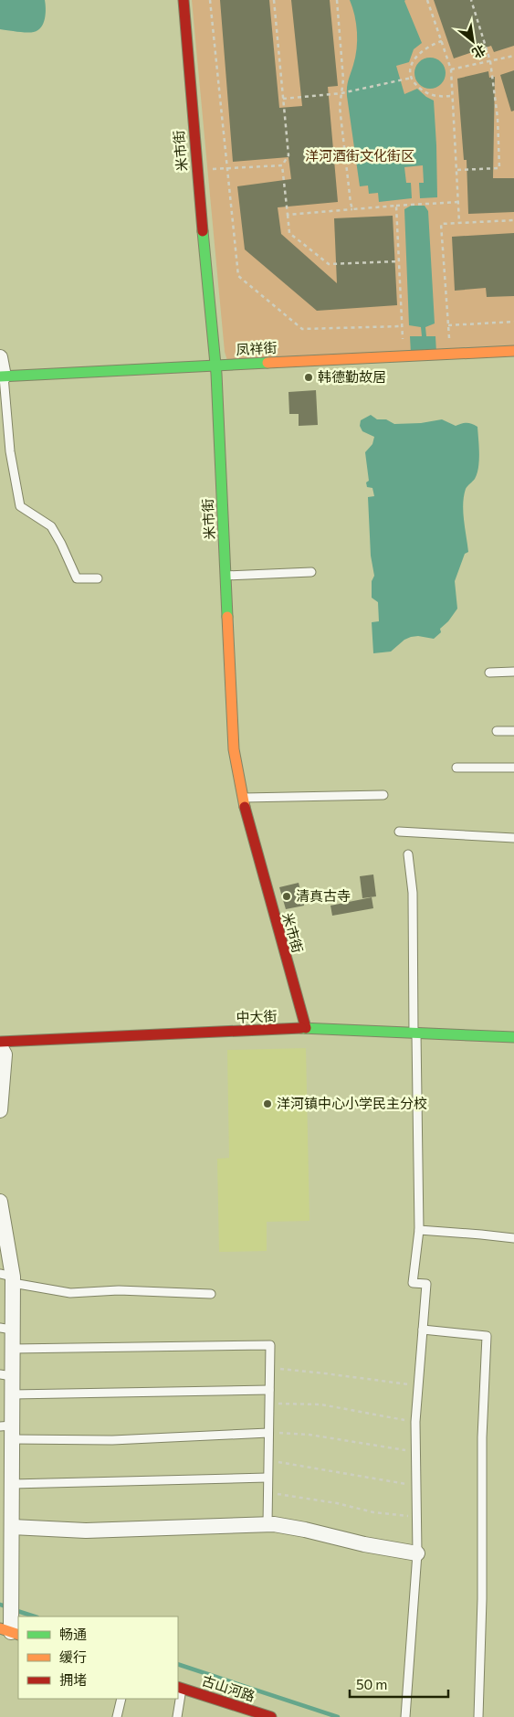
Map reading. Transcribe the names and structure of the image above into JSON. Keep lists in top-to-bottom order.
{
  "streets": {
    "street": [
      "米市街",
      "凤祥街",
      "中大街",
      "古山河路"
    ]
  },
  "crossings": [
    ["米市街", "凤祥街"],
    ["米市街", "中大街"]
  ],
  "parks": ["洋河酒街文化街区"],
  "places": ["韩德勤故居", "清真古寺", "洋河镇中心小学民主分校"],
  "legend": ["畅通", "缓行", "拥堵"],
  "scale_bar": "50 m",
  "north": "bottom right"
}
